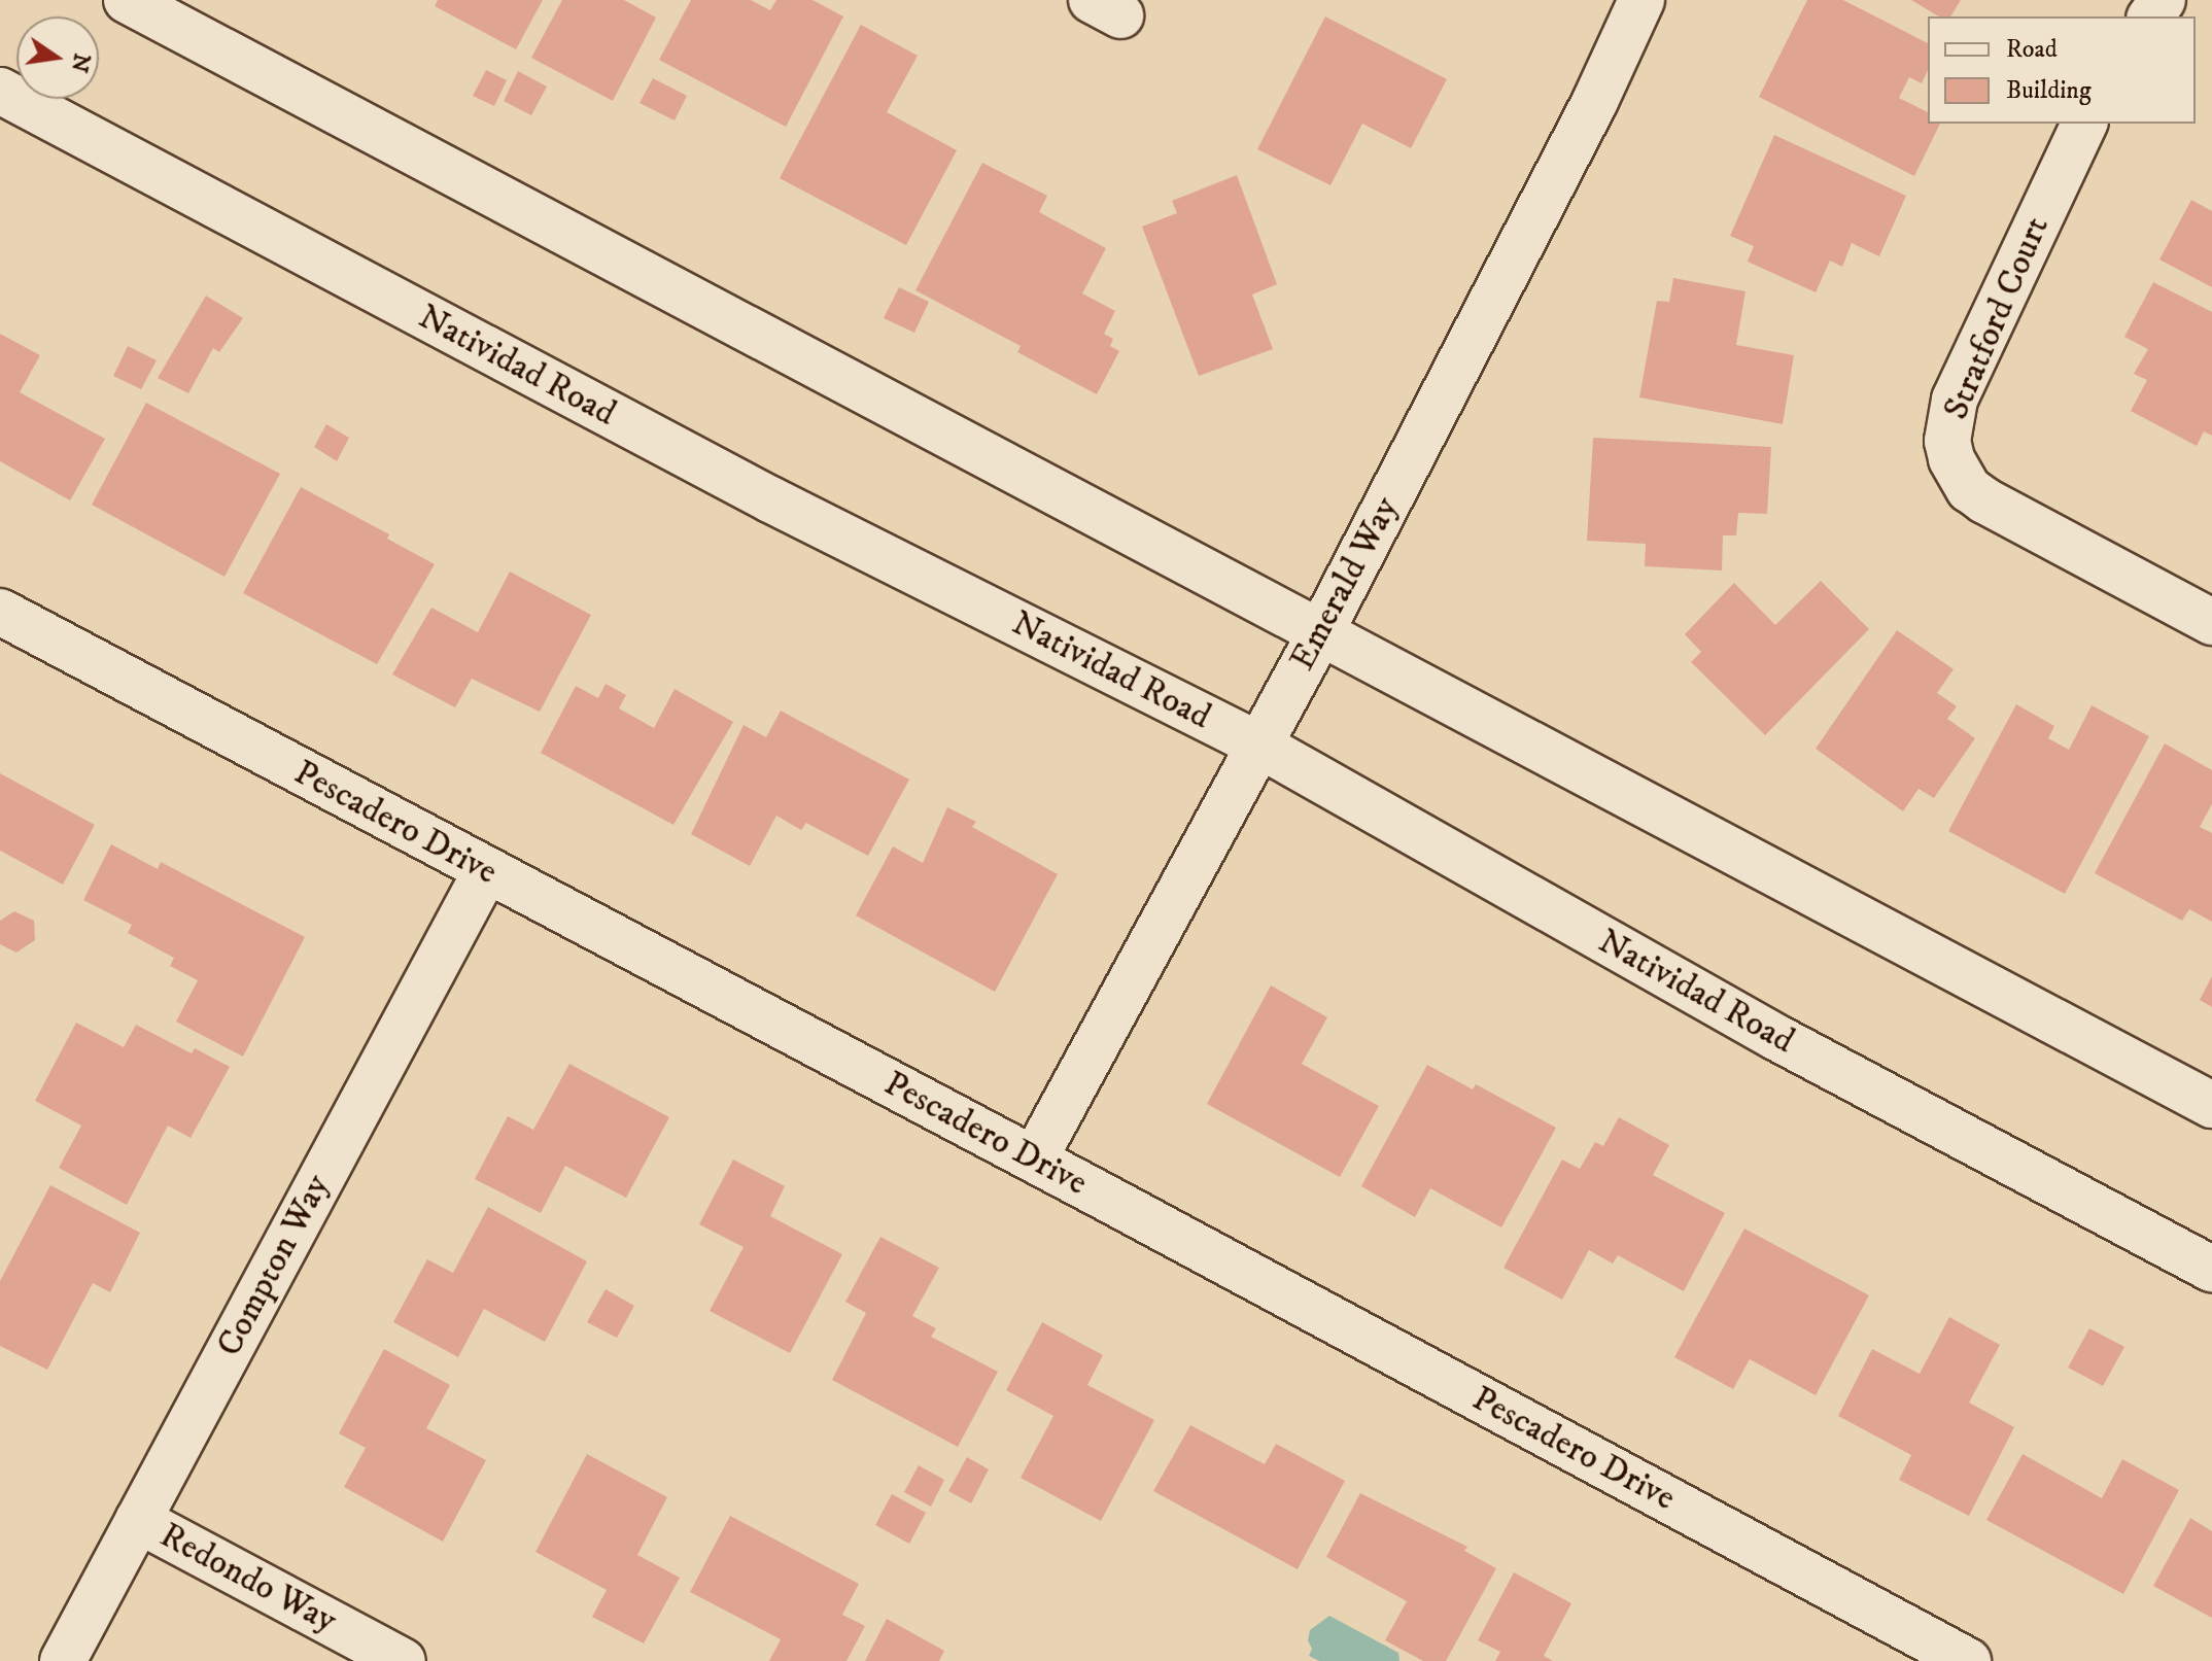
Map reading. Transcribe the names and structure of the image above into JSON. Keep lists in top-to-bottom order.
{
  "streets": {
    "street": [
      "Stratford Court",
      "Natividad Road",
      "Emerald Way",
      "Pescadero Drive",
      "Compton Way",
      "Redondo Way"
    ]
  },
  "crossings": [
    ["Natividad Road", "Emerald Way"],
    ["Emerald Way", "Pescadero Drive"],
    ["Pescadero Drive", "Compton Way"],
    ["Compton Way", "Redondo Way"]
  ],
  "legend": ["Road", "Building"],
  "north": "right"
}
